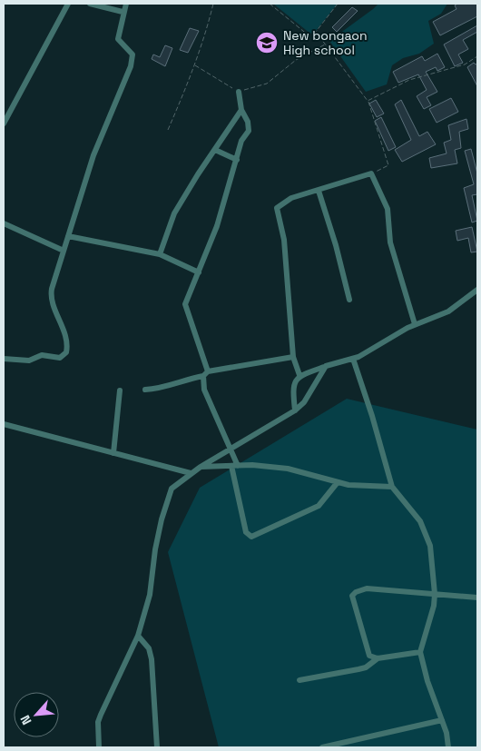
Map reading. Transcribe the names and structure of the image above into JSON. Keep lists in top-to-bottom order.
{
  "places": {
    "school or university": ["New bongaon High school"]
  },
  "north": "bottom left"
}
